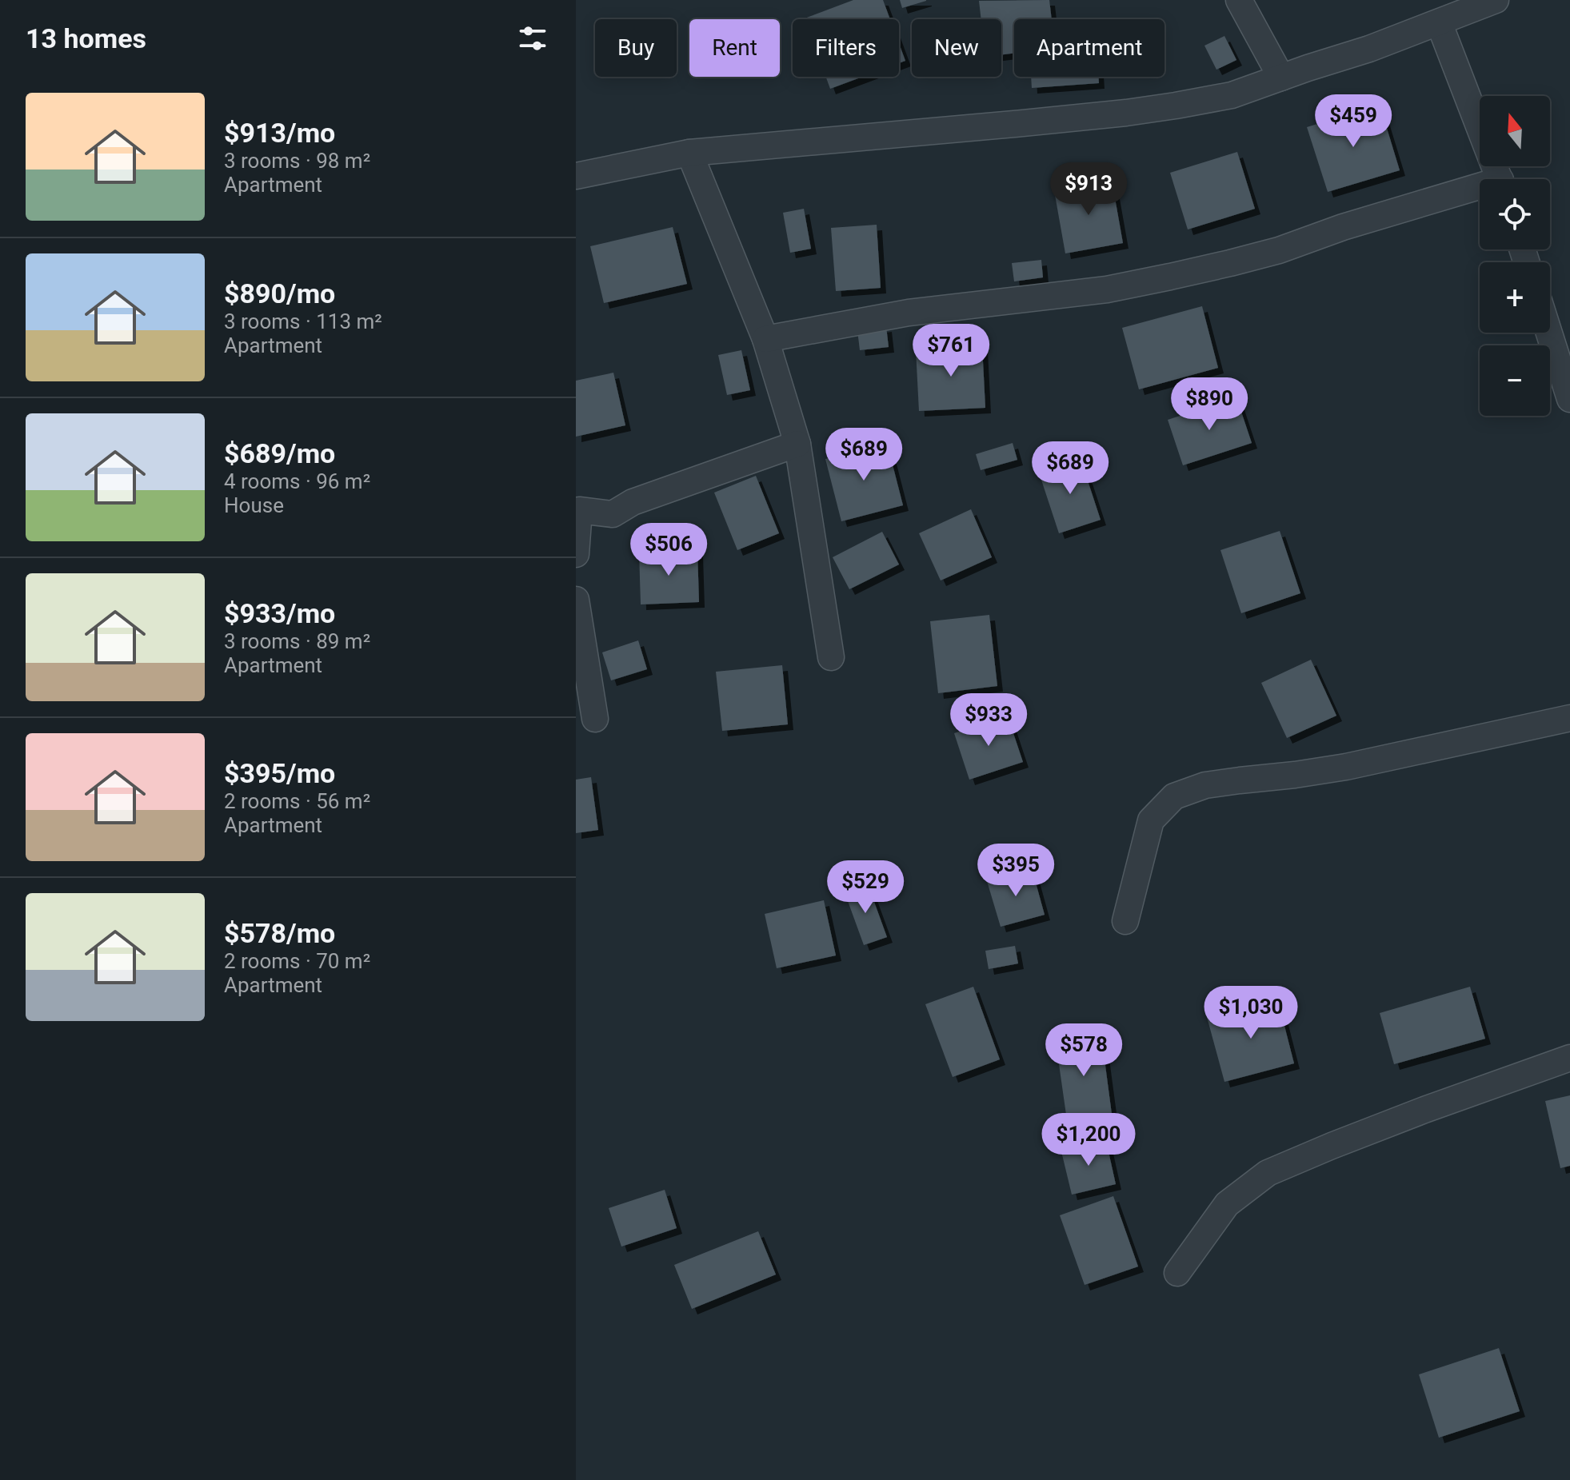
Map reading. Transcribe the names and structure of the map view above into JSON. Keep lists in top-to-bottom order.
{
  "north": "top",
  "page": {
    "heading": "13 homes",
    "chip": [
      "Buy",
      "Rent",
      "Filters",
      "New",
      "Apartment"
    ],
    "list": [
      {
        "name": "$913/mo",
        "note": "3 rooms · 98 m² · Apartment"
      },
      {
        "name": "$890/mo",
        "note": "3 rooms · 113 m² · Apartment"
      },
      {
        "name": "$689/mo",
        "note": "4 rooms · 96 m² · House"
      },
      {
        "name": "$933/mo",
        "note": "3 rooms · 89 m² · Apartment"
      },
      {
        "name": "$395/mo",
        "note": "2 rooms · 56 m² · Apartment"
      },
      {
        "name": "$578/mo",
        "note": "2 rooms · 70 m² · Apartment"
      }
    ],
    "price": [
      "$459",
      "$913",
      "$761",
      "$890",
      "$689",
      "$689",
      "$506",
      "$933",
      "$395",
      "$529",
      "$1,030",
      "$578",
      "$1,200"
    ],
    "map_buttons": ["+", "−"]
  }
}
